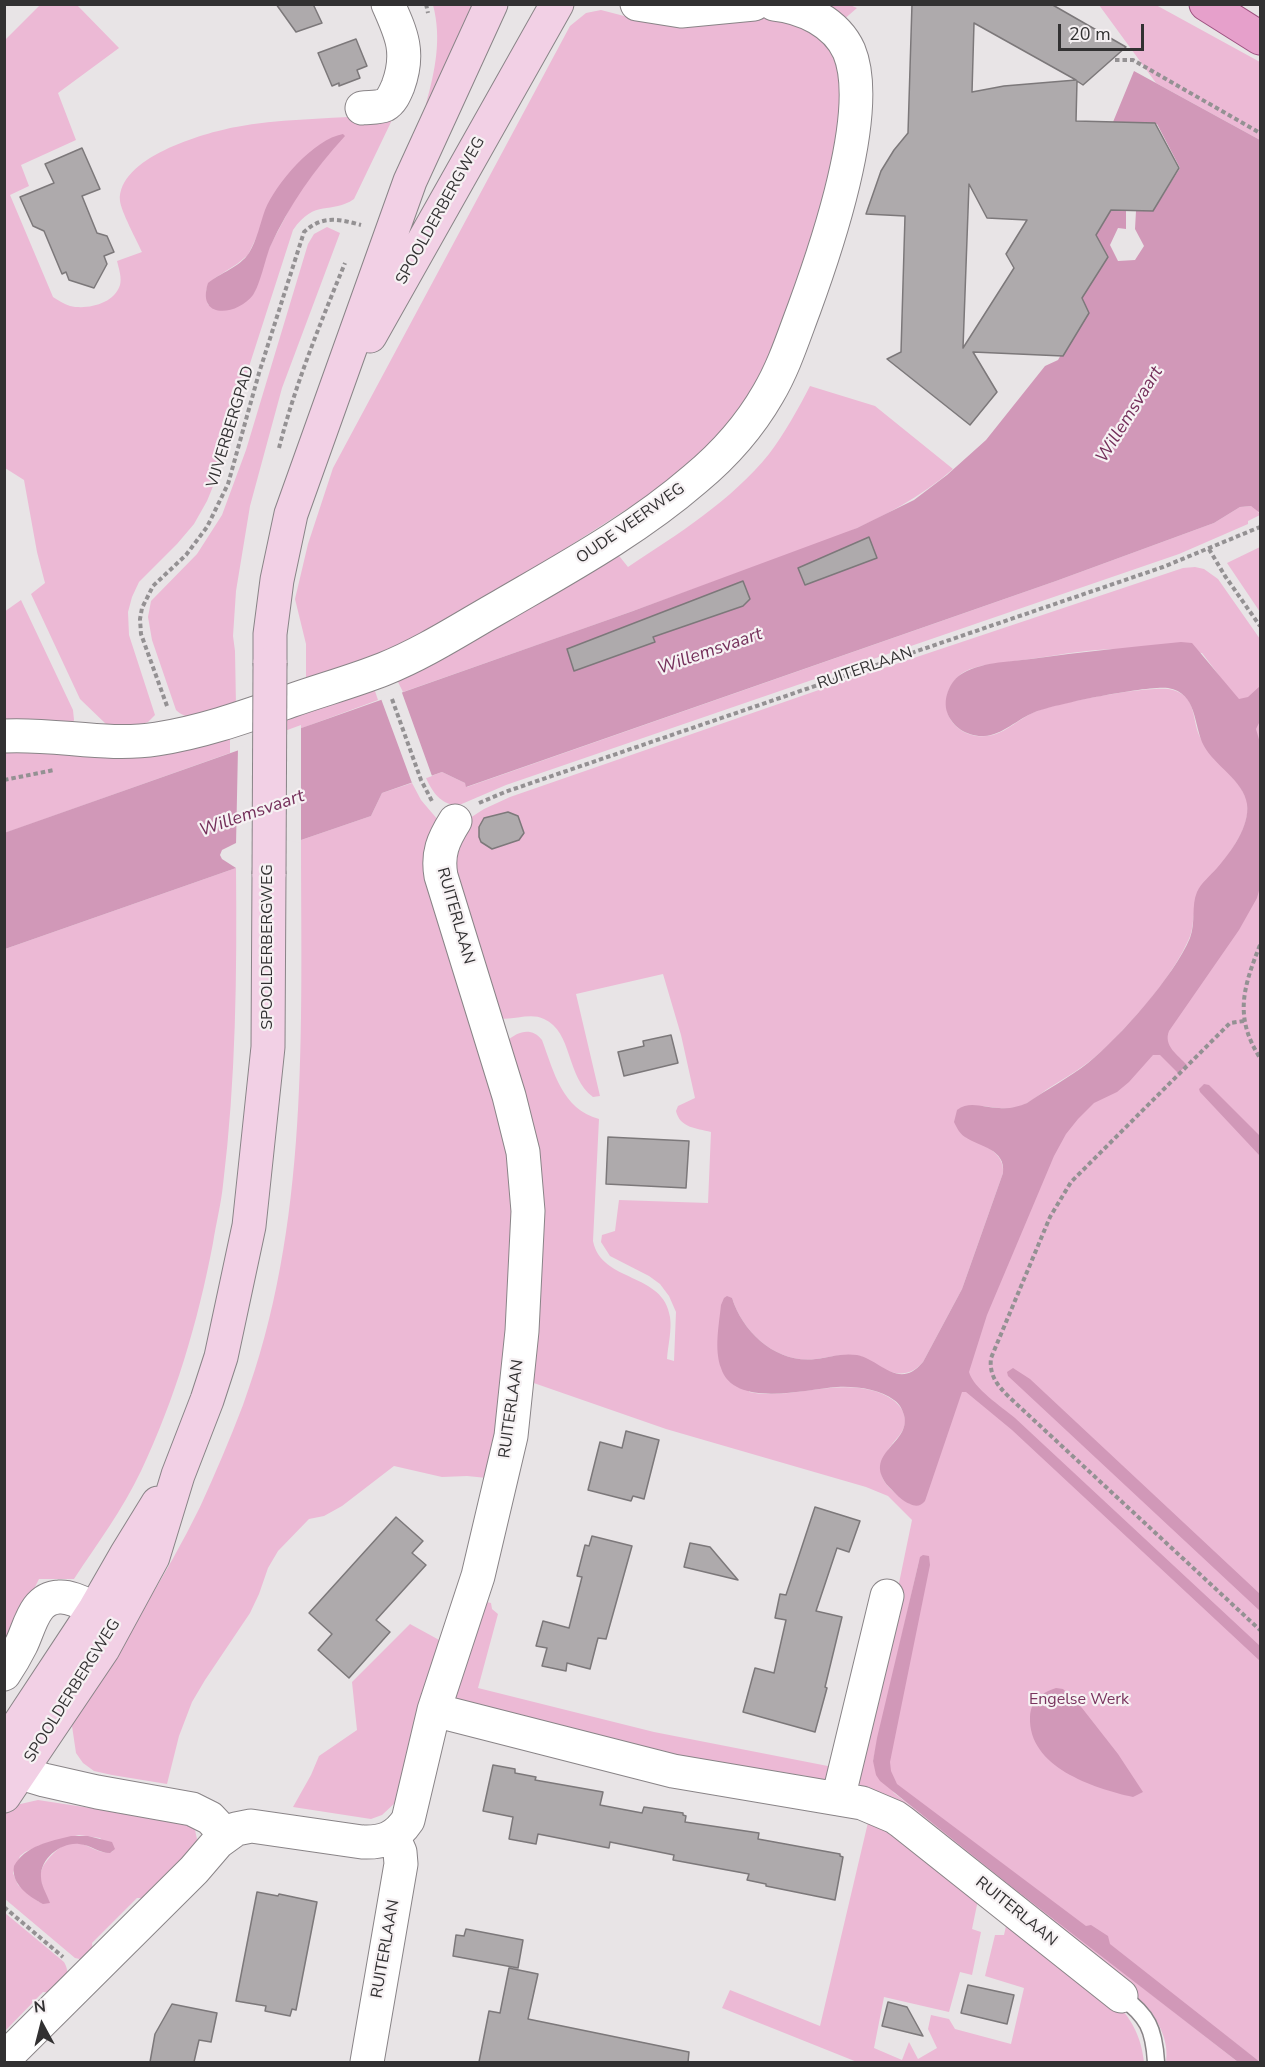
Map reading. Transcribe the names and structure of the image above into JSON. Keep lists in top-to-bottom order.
{
  "streets": {
    "main road": ["SPOOLDERBERGWEG"],
    "street": ["OUDE VEERWEG", "RUITERLAAN"],
    "path": ["VIJVERBERGPAD"]
  },
  "crossings": [
    ["VIJVERBERGPAD", "OUDE VEERWEG"]
  ],
  "water": ["Willemsvaart"],
  "parks": ["Engelse Werk"],
  "scale_bar": "20 m",
  "north": "top"
}
